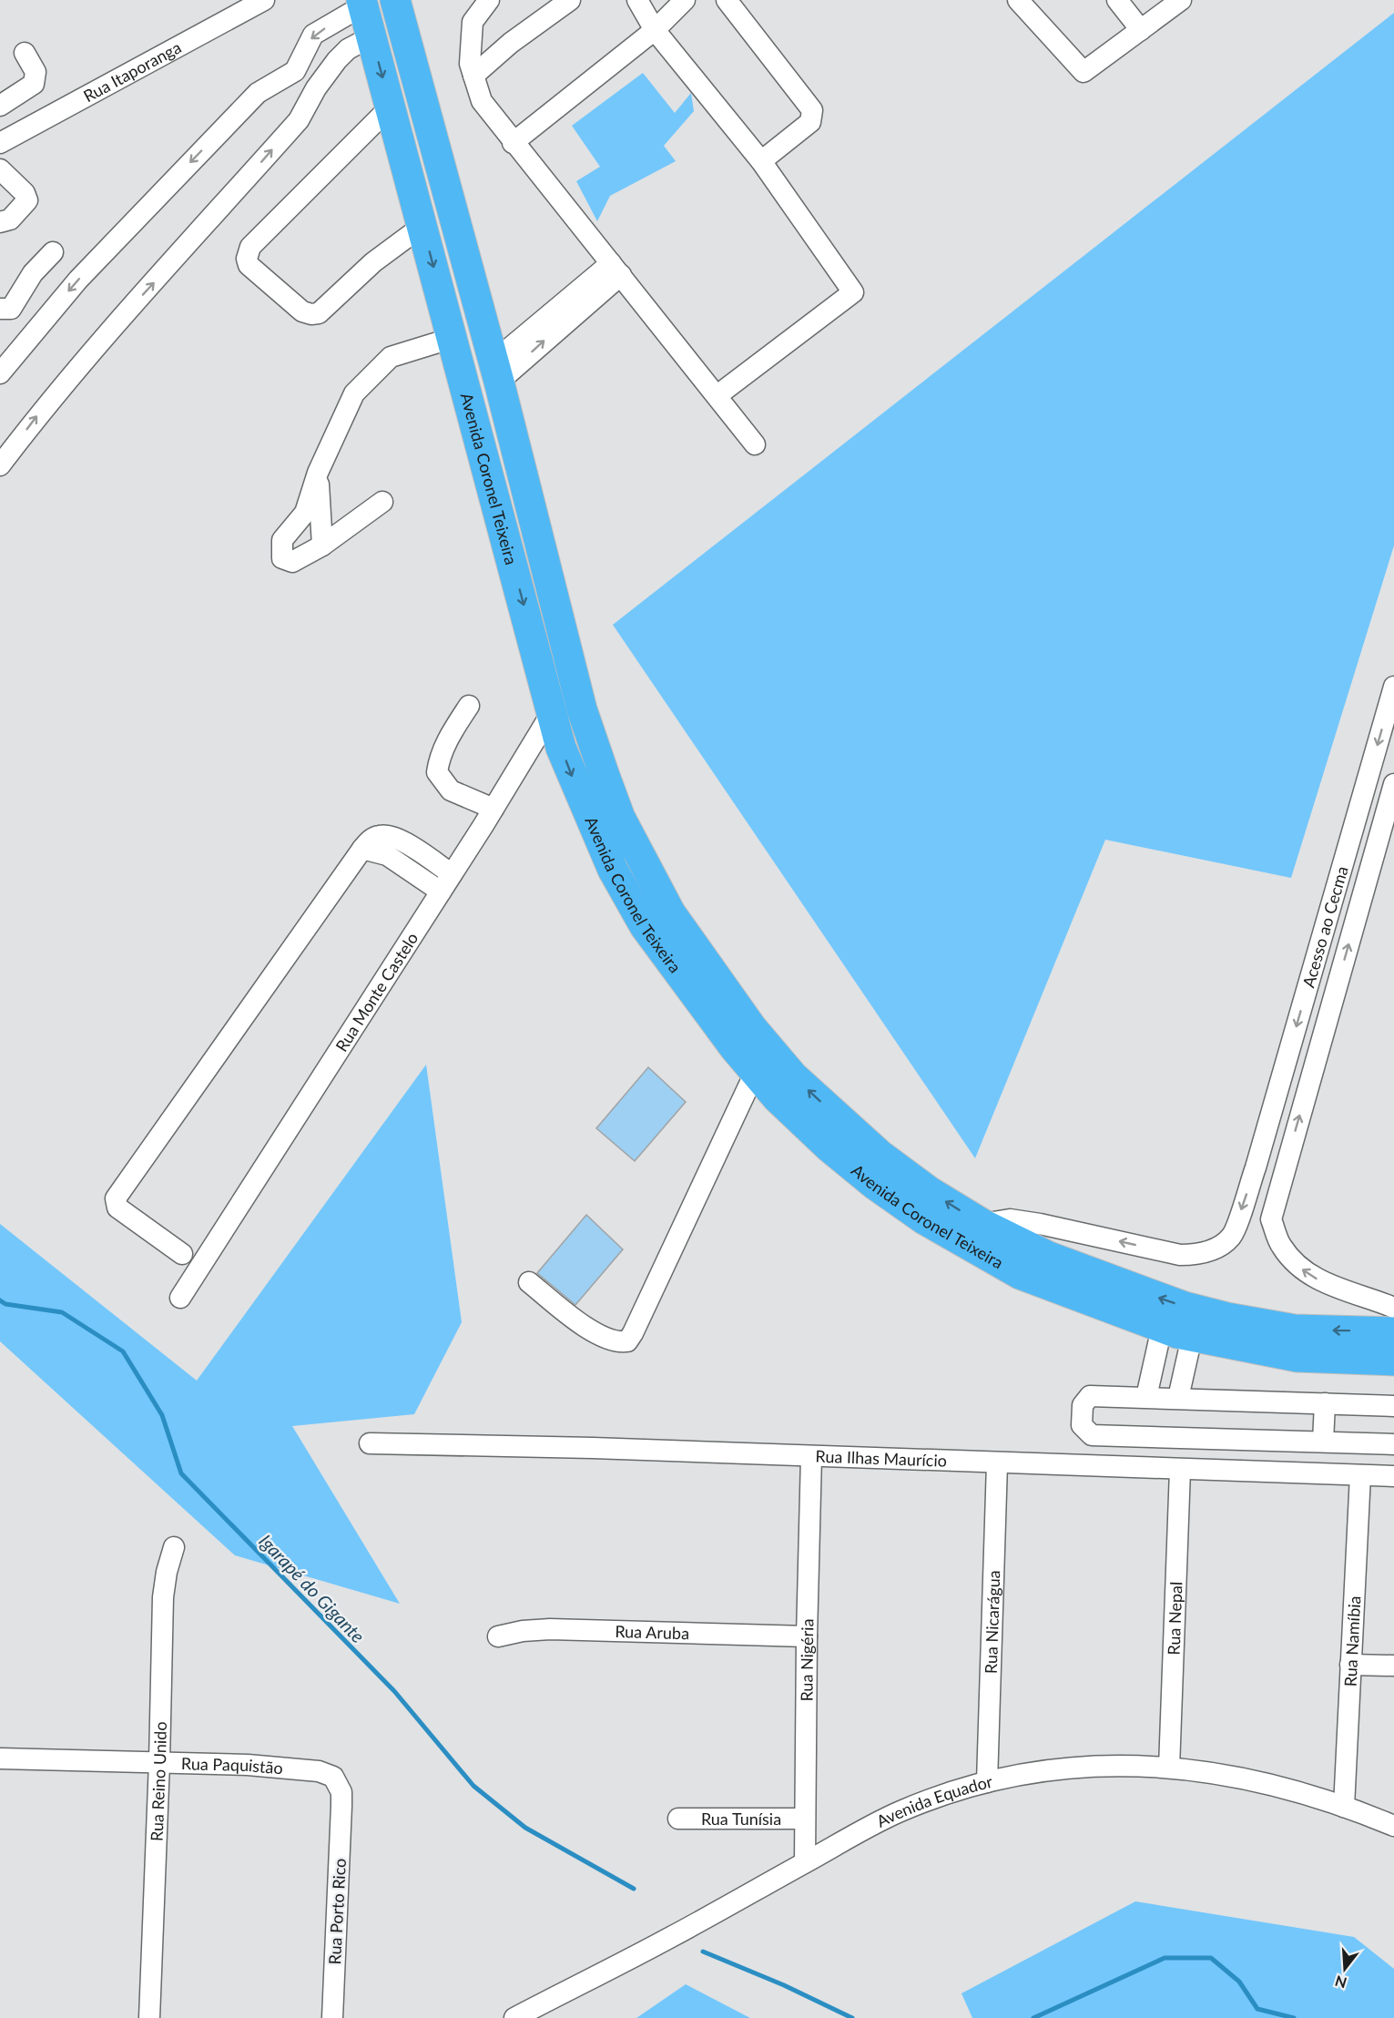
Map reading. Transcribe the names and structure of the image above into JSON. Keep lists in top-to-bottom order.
{
  "streets": {
    "highway": ["Avenida Coronel Teixeira"],
    "street": [
      "Rua Itaporanga",
      "Acesso ao Cecma",
      "Rua Monte Castelo",
      "Rua Ilhas Maurício",
      "Rua Nepal",
      "Rua Nicarágua",
      "Rua Aruba",
      "Rua Namíbia",
      "Rua Nigéria",
      "Rua Paquistão",
      "Rua Reino Unido",
      "Avenida Equador",
      "Rua Tunísia",
      "Rua Porto Rico"
    ]
  },
  "crossings": [
    ["Avenida Coronel Teixeira", "Acesso ao Cecma"],
    ["Avenida Coronel Teixeira", "Rua Monte Castelo"],
    ["Rua Ilhas Maurício", "Rua Nepal"],
    ["Rua Ilhas Maurício", "Rua Nicarágua"],
    ["Rua Ilhas Maurício", "Rua Namíbia"],
    ["Rua Ilhas Maurício", "Rua Nigéria"],
    ["Rua Nepal", "Avenida Equador"],
    ["Rua Nicarágua", "Avenida Equador"],
    ["Rua Aruba", "Rua Nigéria"],
    ["Rua Namíbia", "Avenida Equador"],
    ["Rua Nigéria", "Avenida Equador"],
    ["Rua Nigéria", "Rua Tunísia"],
    ["Rua Paquistão", "Rua Reino Unido"],
    ["Rua Paquistão", "Rua Porto Rico"]
  ],
  "water": ["Igarapé do Gigante"],
  "north": "bottom"
}
